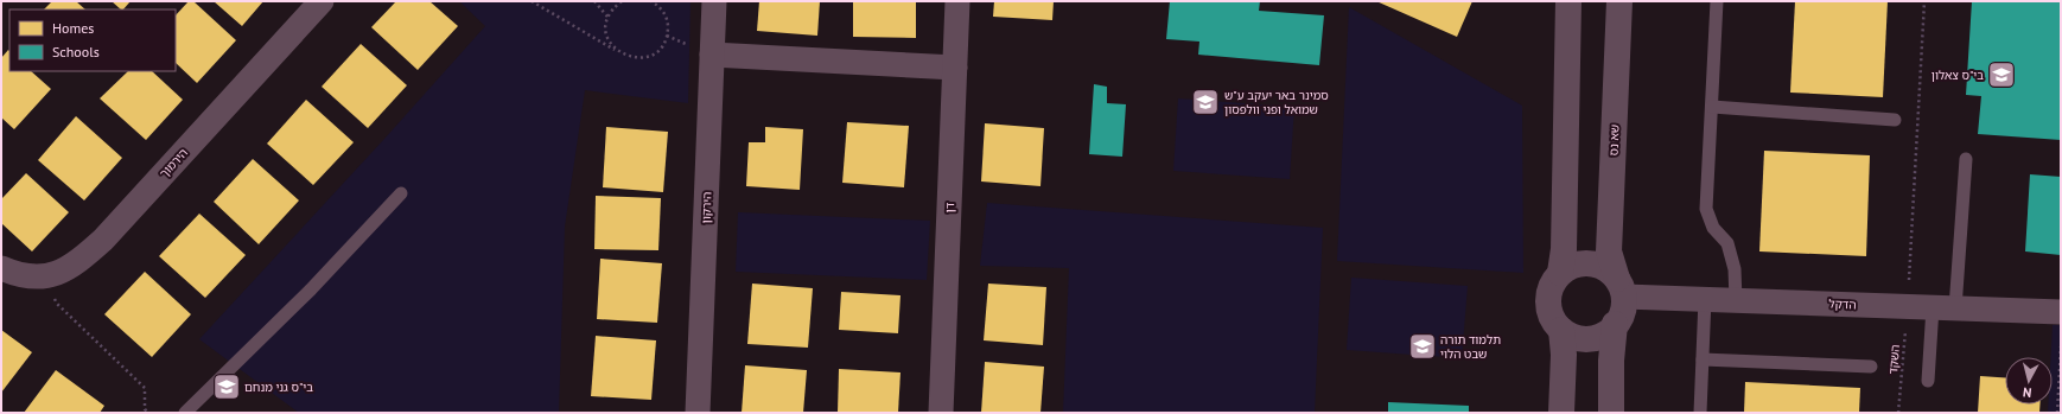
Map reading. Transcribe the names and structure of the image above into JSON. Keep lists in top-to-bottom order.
{
  "streets": {
    "street": [
      "שא נס",
      "הירמוך",
      "הירקון",
      "דן",
      "הדקל"
    ],
    "path": ["השקד"]
  },
  "crossings": [
    ["שא נס", "הדקל"],
    ["הדקל", "השקד"]
  ],
  "places": {
    "school or university": [
      "בי\"ס צאלון",
      "סמינר באר יעקב ע\"ש שמואל ופני וולפסון",
      "תלמוד תורה שבט הלוי",
      "בי\"ס גני מנחם"
    ]
  },
  "legend": ["Homes", "Schools"],
  "north": "bottom"
}
